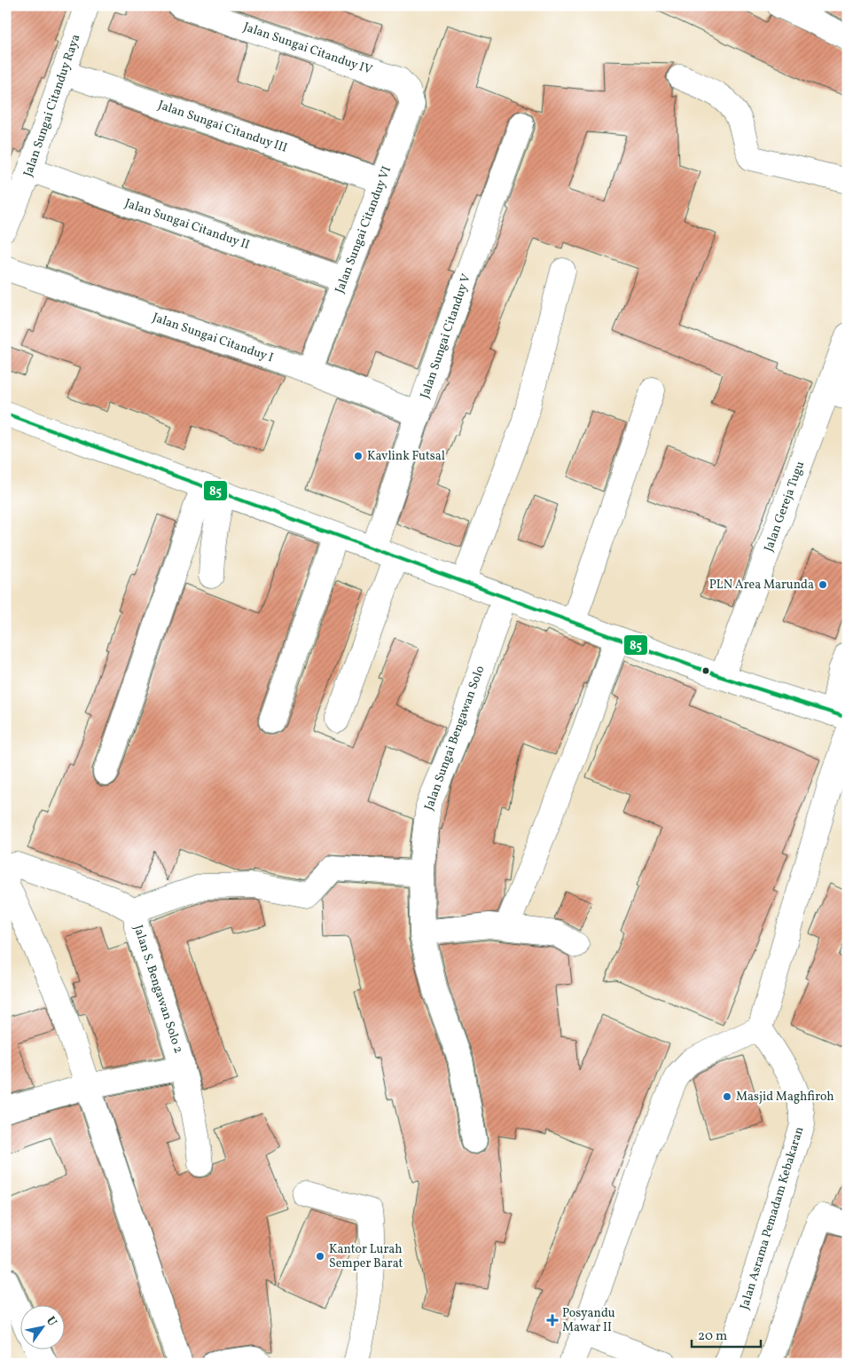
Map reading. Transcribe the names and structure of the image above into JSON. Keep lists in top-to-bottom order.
{
  "streets": {
    "street": [
      "Jalan Sungai Citanduy IV",
      "Jalan Sungai Citanduy Raya",
      "Jalan Sungai Citanduy III",
      "Jalan Sungai Citanduy II",
      "Jalan Sungai Citanduy VI",
      "Jalan Sungai Citanduy V",
      "Jalan Sungai Citanduy I",
      "Jalan Gereja Tugu",
      "Jalan Sungai Bengawan Solo",
      "Jalan S. Bengawan Solo 2",
      "Jalan Asrama Pemadam Kebakaran"
    ]
  },
  "crossings": [
    ["Jalan Sungai Citanduy IV", "Jalan Sungai Citanduy VI"],
    ["Jalan Sungai Citanduy Raya", "Jalan Sungai Citanduy III"],
    ["Jalan Sungai Citanduy Raya", "Jalan Sungai Citanduy II"],
    ["Jalan Sungai Citanduy III", "Jalan Sungai Citanduy VI"],
    ["Jalan Sungai Citanduy II", "Jalan Sungai Citanduy VI"],
    ["Jalan Sungai Citanduy VI", "Jalan Sungai Citanduy I"],
    ["Jalan Sungai Citanduy V", "Jalan Sungai Citanduy I"]
  ],
  "places": {
    "other": [
      "Kavlink Futsal",
      "PLN Area Marunda",
      "Masjid Maghfiroh",
      "Kantor Lurah Semper Barat"
    ],
    "health": ["Posyandu Mawar II"]
  },
  "lines": ["transit line 85"],
  "scale_bar": "20 m",
  "north": "top right"
}
